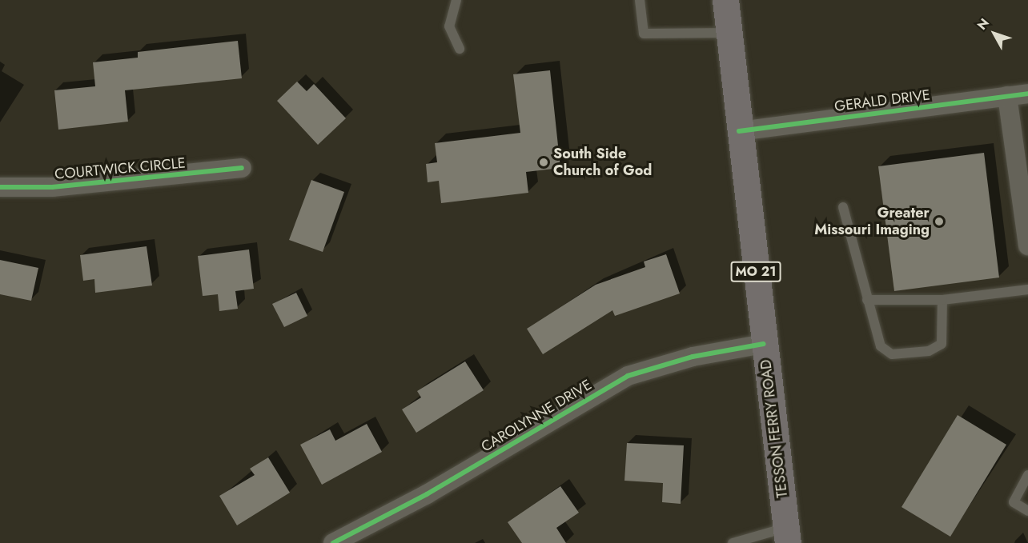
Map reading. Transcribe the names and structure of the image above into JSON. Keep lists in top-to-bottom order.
{
  "streets": {
    "main road": ["MO 21", "TESSON FERRY ROAD"],
    "street": ["GERALD DRIVE", "COURTWICK CIRCLE", "CAROLYNNE DRIVE"]
  },
  "crossings": [
    ["GERALD DRIVE", "TESSON FERRY ROAD"],
    ["CAROLYNNE DRIVE", "TESSON FERRY ROAD"]
  ],
  "places": ["South Side Church of God", "Greater Missouri Imaging"],
  "north": "top left"
}
